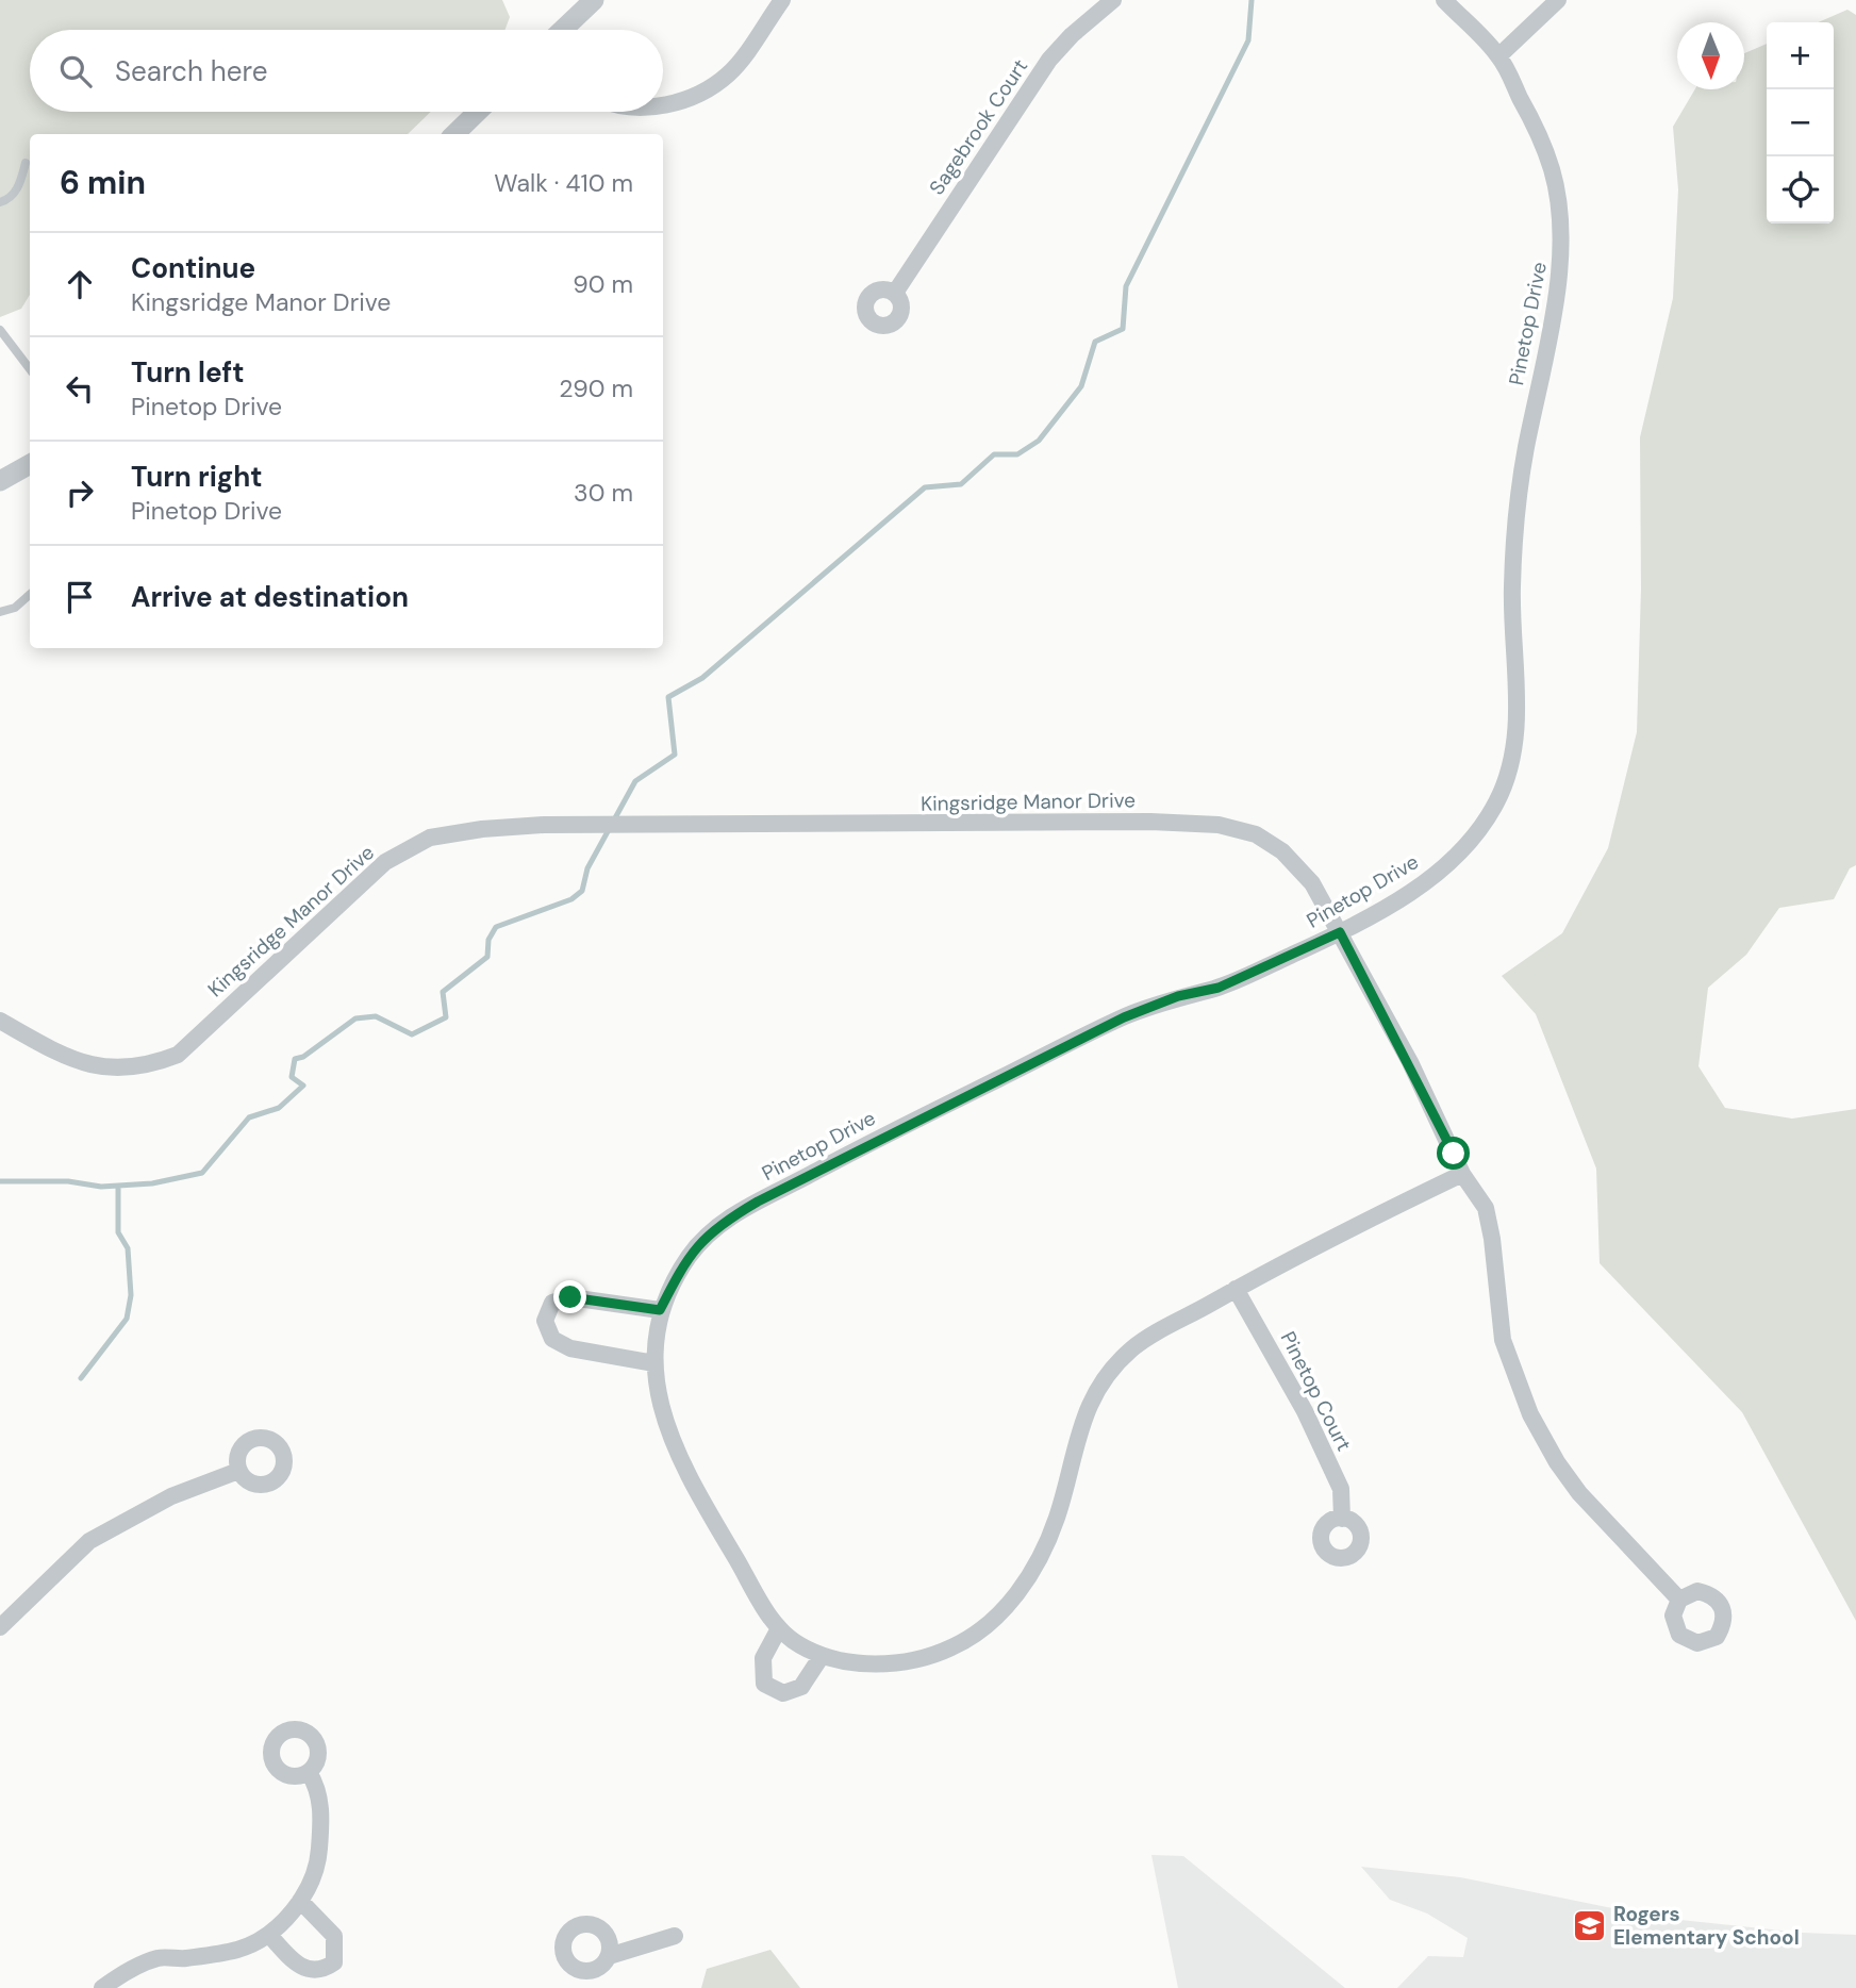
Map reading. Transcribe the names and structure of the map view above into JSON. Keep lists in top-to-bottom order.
{
  "streets": {
    "street": [
      "Sagebrook Court",
      "Pinetop Drive",
      "Kingsridge Manor Drive",
      "Pinetop Court"
    ]
  },
  "crossings": [
    ["Pinetop Drive", "Kingsridge Manor Drive"],
    ["Pinetop Drive", "Pinetop Court"]
  ],
  "places": {
    "school or university": ["Rogers Elementary School"]
  },
  "north": "bottom",
  "page": {
    "map_buttons": ["+", "−"],
    "search": "Search here",
    "heading": ["6 min", "Walk · 410 m"],
    "list": [
      ["Continue", "Kingsridge Manor Drive", "90 m"],
      ["Turn left", "Pinetop Drive", "290 m"],
      ["Turn right", "Pinetop Drive", "30 m"],
      "Arrive at destination"
    ]
  }
}
